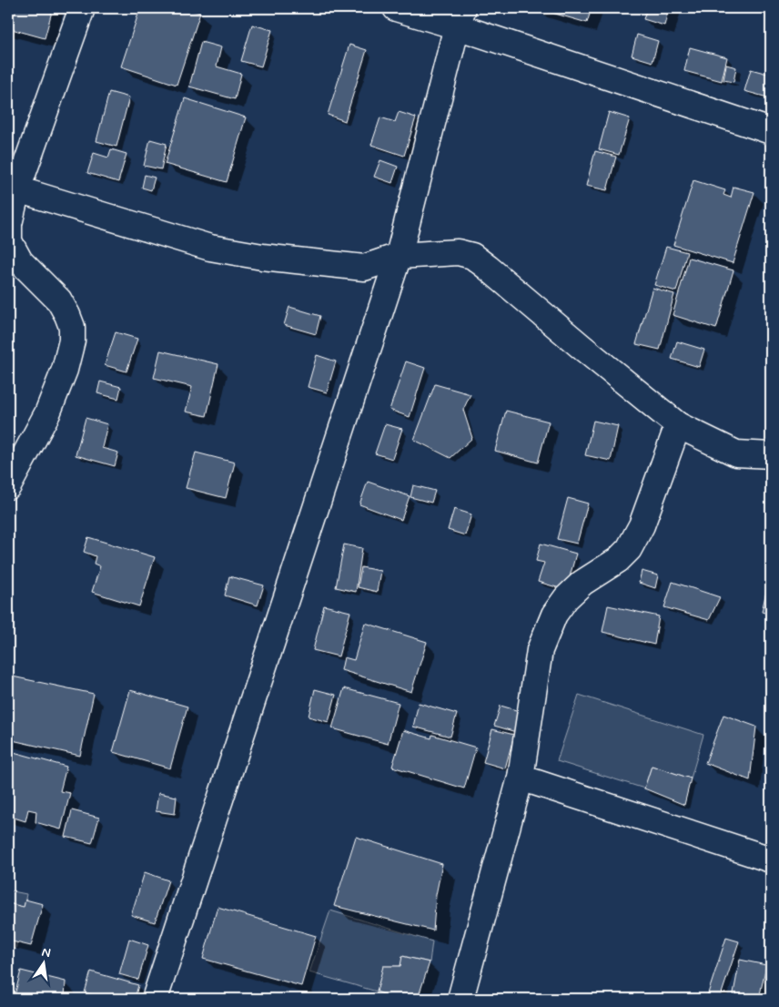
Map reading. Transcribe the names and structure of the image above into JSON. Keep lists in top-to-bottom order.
{
  "north": "top"
}
